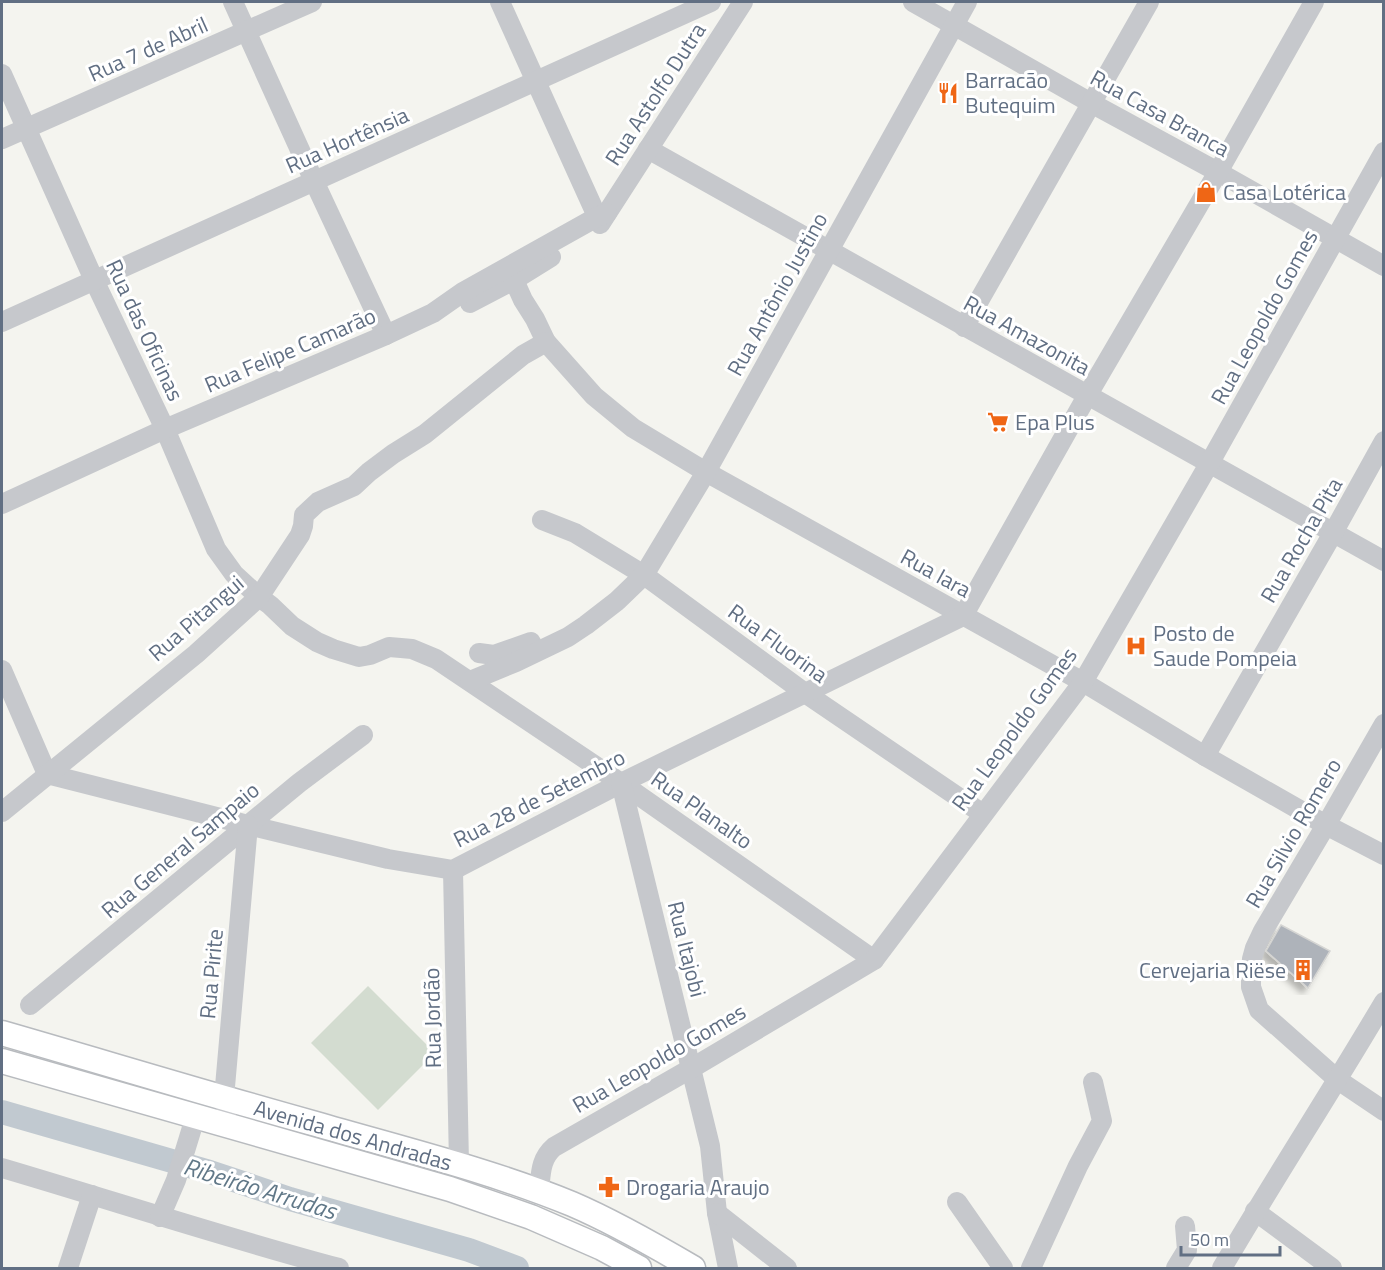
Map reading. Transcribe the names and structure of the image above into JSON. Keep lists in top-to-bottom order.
{
  "streets": {
    "main road": ["Avenida dos Andradas"],
    "street": [
      "Rua 7 de Abril",
      "Rua Astolfo Dutra",
      "Rua Casa Branca",
      "Rua Hortênsia",
      "Rua Antônio Justino",
      "Rua Leopoldo Gomes",
      "Rua das Oficinas",
      "Rua Amazonita",
      "Rua Felipe Camarão",
      "Rua Rocha Pita",
      "Rua Iara",
      "Rua Pitangui",
      "Rua Fluorina",
      "Rua 28 de Setembro",
      "Rua Planalto",
      "Rua Silvio Romero",
      "Rua General Sampaio",
      "Rua Itajobi",
      "Rua Pirite",
      "Rua Jordão"
    ]
  },
  "crossings": [
    ["Rua 7 de Abril", "Rua das Oficinas"],
    ["Rua Astolfo Dutra", "Rua Amazonita"],
    ["Rua Astolfo Dutra", "Rua Felipe Camarão"],
    ["Rua Casa Branca", "Rua Antônio Justino"],
    ["Rua Casa Branca", "Rua Leopoldo Gomes"],
    ["Rua Hortênsia", "Rua das Oficinas"],
    ["Rua Antônio Justino", "Rua Amazonita"],
    ["Rua Antônio Justino", "Rua Iara"],
    ["Rua Antônio Justino", "Rua Fluorina"],
    ["Rua Antônio Justino", "Rua Planalto"],
    ["Rua Leopoldo Gomes", "Rua Amazonita"],
    ["Rua Leopoldo Gomes", "Rua Iara"],
    ["Rua Leopoldo Gomes", "Rua Fluorina"],
    ["Rua Leopoldo Gomes", "Rua Planalto"],
    ["Rua Leopoldo Gomes", "Rua Itajobi"],
    ["Rua Leopoldo Gomes", "Avenida dos Andradas"],
    ["Rua das Oficinas", "Rua Felipe Camarão"],
    ["Rua das Oficinas", "Rua Pitangui"],
    ["Rua Amazonita", "Rua Rocha Pita"],
    ["Rua Felipe Camarão", "Rua Iara"],
    ["Rua Rocha Pita", "Rua Iara"],
    ["Rua Iara", "Rua Pitangui"],
    ["Rua Iara", "Rua 28 de Setembro"],
    ["Rua Iara", "Rua Silvio Romero"],
    ["Rua Pitangui", "Rua 28 de Setembro"],
    ["Rua Fluorina", "Rua 28 de Setembro"],
    ["Rua 28 de Setembro", "Rua Planalto"],
    ["Rua 28 de Setembro", "Rua General Sampaio"],
    ["Rua 28 de Setembro", "Rua Itajobi"],
    ["Rua 28 de Setembro", "Rua Pirite"],
    ["Rua 28 de Setembro", "Rua Jordão"],
    ["Rua Planalto", "Rua Itajobi"],
    ["Rua General Sampaio", "Rua Pirite"],
    ["Rua Pirite", "Avenida dos Andradas"],
    ["Rua Jordão", "Avenida dos Andradas"]
  ],
  "water": ["Ribeirão Arrudas"],
  "places": {
    "restaurant": ["Barracão Butequim"],
    "shop": ["Casa Lotérica"],
    "supermarket": ["Epa Plus"],
    "hospital": ["Posto de Saude Pompeia"],
    "building": ["Cervejaria Riëse"],
    "pharmacy": ["Drogaria Araujo"]
  },
  "scale_bar": "50 m"
}
